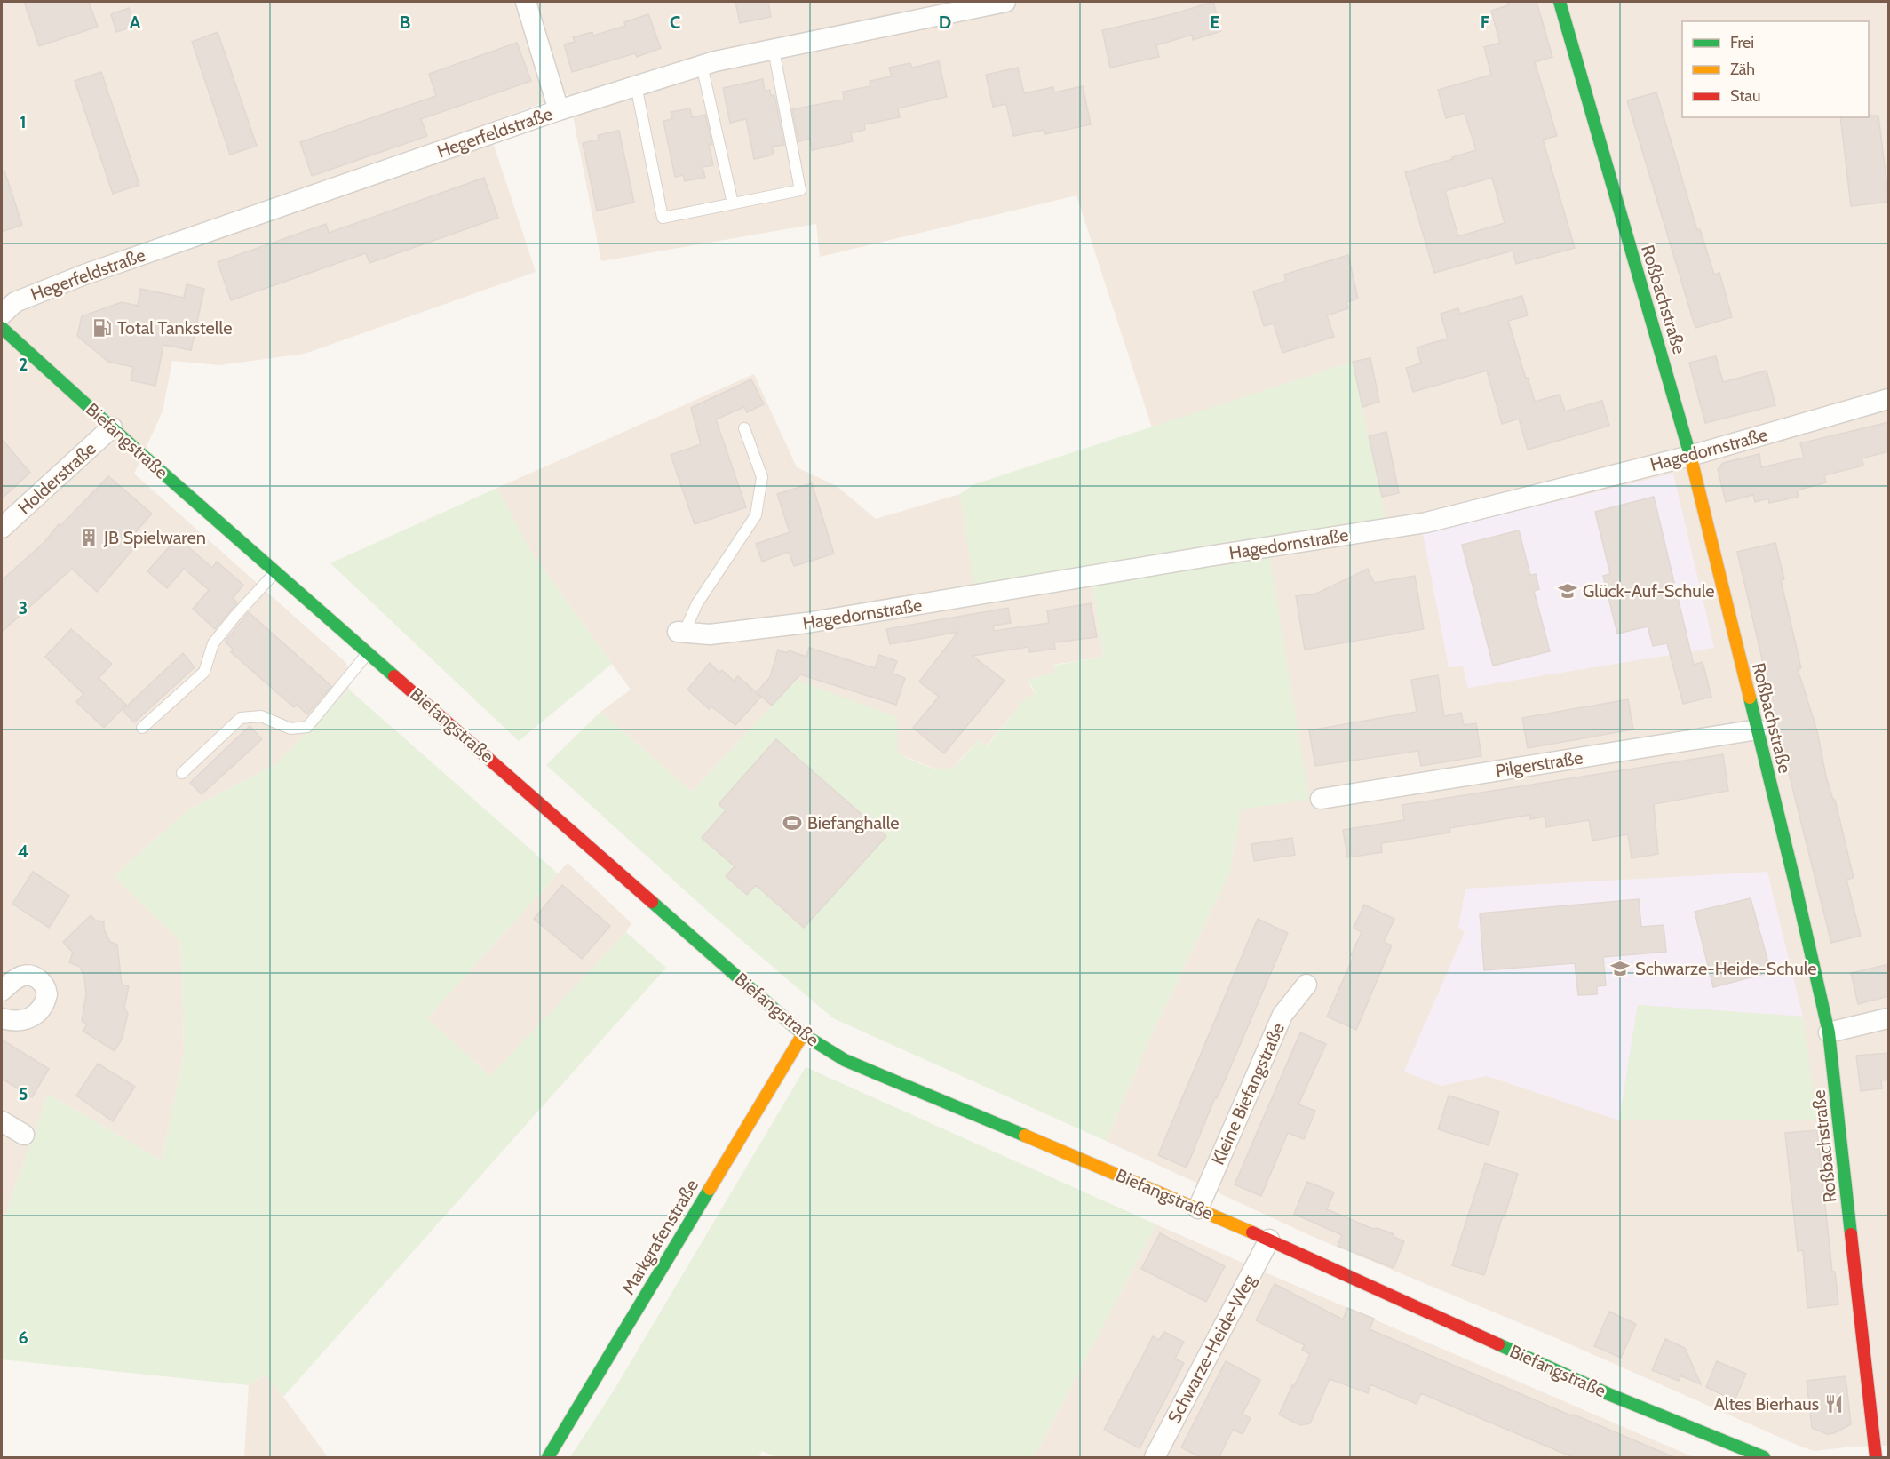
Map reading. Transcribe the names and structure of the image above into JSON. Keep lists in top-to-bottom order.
{
  "streets": {
    "main road": ["Roßbachstraße", "Biefangstraße", "Markgrafenstraße"],
    "street": [
      "Hegerfeldstraße",
      "Hagedornstraße",
      "Holderstraße",
      "Pilgerstraße",
      "Kleine Biefangstraße",
      "Schwarze-Heide-Weg"
    ]
  },
  "crossings": [
    ["Roßbachstraße", "Hagedornstraße"],
    ["Roßbachstraße", "Pilgerstraße"],
    ["Biefangstraße", "Holderstraße"],
    ["Biefangstraße", "Kleine Biefangstraße"],
    ["Biefangstraße", "Markgrafenstraße"],
    ["Biefangstraße", "Schwarze-Heide-Weg"]
  ],
  "places": {
    "fuel station": ["Total Tankstelle"],
    "building": ["JB Spielwaren"],
    "school or university": ["Glück-Auf-Schule", "Schwarze-Heide-Schule"],
    "sports": ["Biefanghalle"],
    "restaurant": ["Altes Bierhaus"]
  },
  "legend": ["Frei", "Zäh", "Stau"],
  "grid": {
    "columns": [
      "A",
      "B",
      "C",
      "D",
      "E",
      "F"
    ],
    "rows": [
      "1",
      "2",
      "3",
      "4",
      "5",
      "6"
    ]
  }
}
